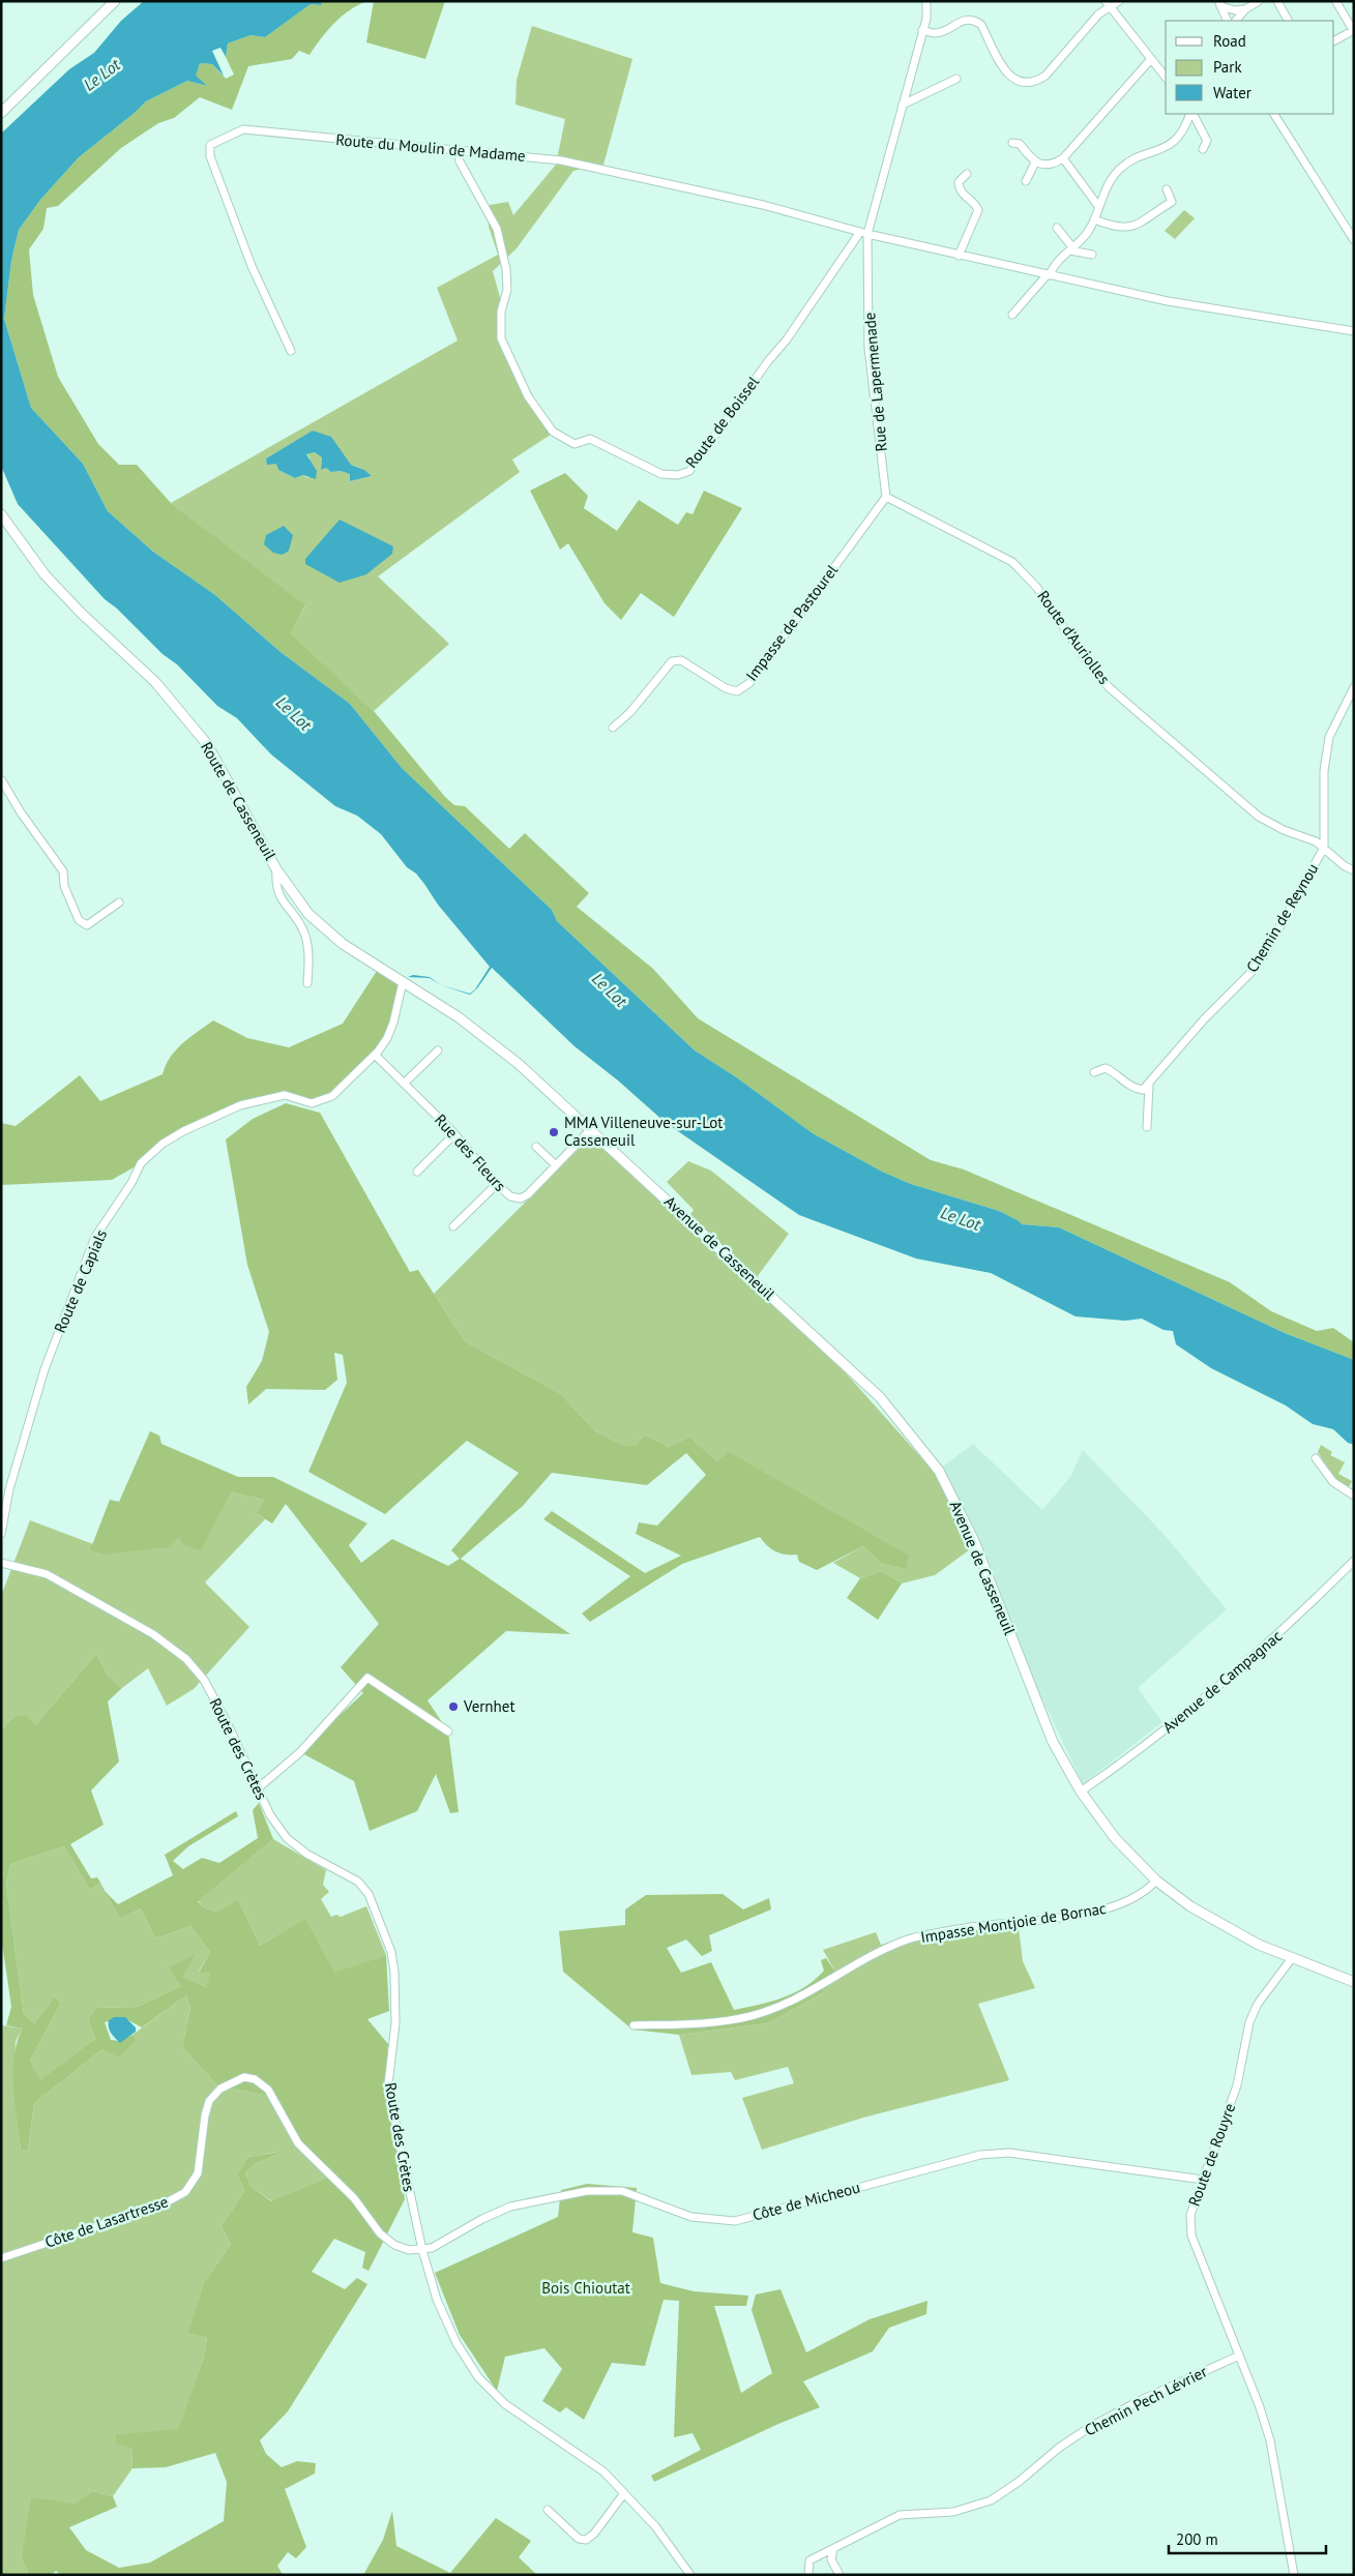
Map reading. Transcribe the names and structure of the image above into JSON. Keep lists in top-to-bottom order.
{
  "streets": {
    "main road": ["Route de Casseneuil", "Avenue de Casseneuil"],
    "street": [
      "Route du Moulin de Madame",
      "Rue de Lapermenade",
      "Route de Boissel",
      "Impasse de Pastourel",
      "Route d'Auriolles",
      "Chemin de Reynou",
      "Rue des Fleurs",
      "Route de Capials",
      "Avenue de Campagnac",
      "Route des Crètes",
      "Impasse Montjoie de Bornac",
      "Route de Rouyre",
      "Côte de Micheou",
      "Côte de Lasartresse",
      "Chemin Pech Lévrier"
    ]
  },
  "crossings": [
    ["Route du Moulin de Madame", "Rue de Lapermenade"],
    ["Route du Moulin de Madame", "Route de Boissel"],
    ["Rue de Lapermenade", "Route de Boissel"],
    ["Rue de Lapermenade", "Impasse de Pastourel"],
    ["Rue de Lapermenade", "Route d'Auriolles"],
    ["Impasse de Pastourel", "Route d'Auriolles"],
    ["Route d'Auriolles", "Chemin de Reynou"],
    ["Route de Casseneuil", "Avenue de Casseneuil"],
    ["Route de Casseneuil", "Route de Capials"],
    ["Rue des Fleurs", "Avenue de Casseneuil"],
    ["Rue des Fleurs", "Route de Capials"],
    ["Avenue de Casseneuil", "Route de Capials"],
    ["Avenue de Casseneuil", "Avenue de Campagnac"],
    ["Avenue de Casseneuil", "Impasse Montjoie de Bornac"],
    ["Avenue de Casseneuil", "Route de Rouyre"],
    ["Route des Crètes", "Côte de Micheou"],
    ["Route des Crètes", "Côte de Lasartresse"],
    ["Route de Rouyre", "Côte de Micheou"],
    ["Route de Rouyre", "Chemin Pech Lévrier"],
    ["Côte de Micheou", "Côte de Lasartresse"]
  ],
  "water": ["Le Lot"],
  "parks": ["Bois Chioutat"],
  "places": ["MMA Villeneuve-sur-Lot Casseneuil", "Vernhet"],
  "legend": ["Road", "Park", "Water"],
  "scale_bar": "200 m"
}
